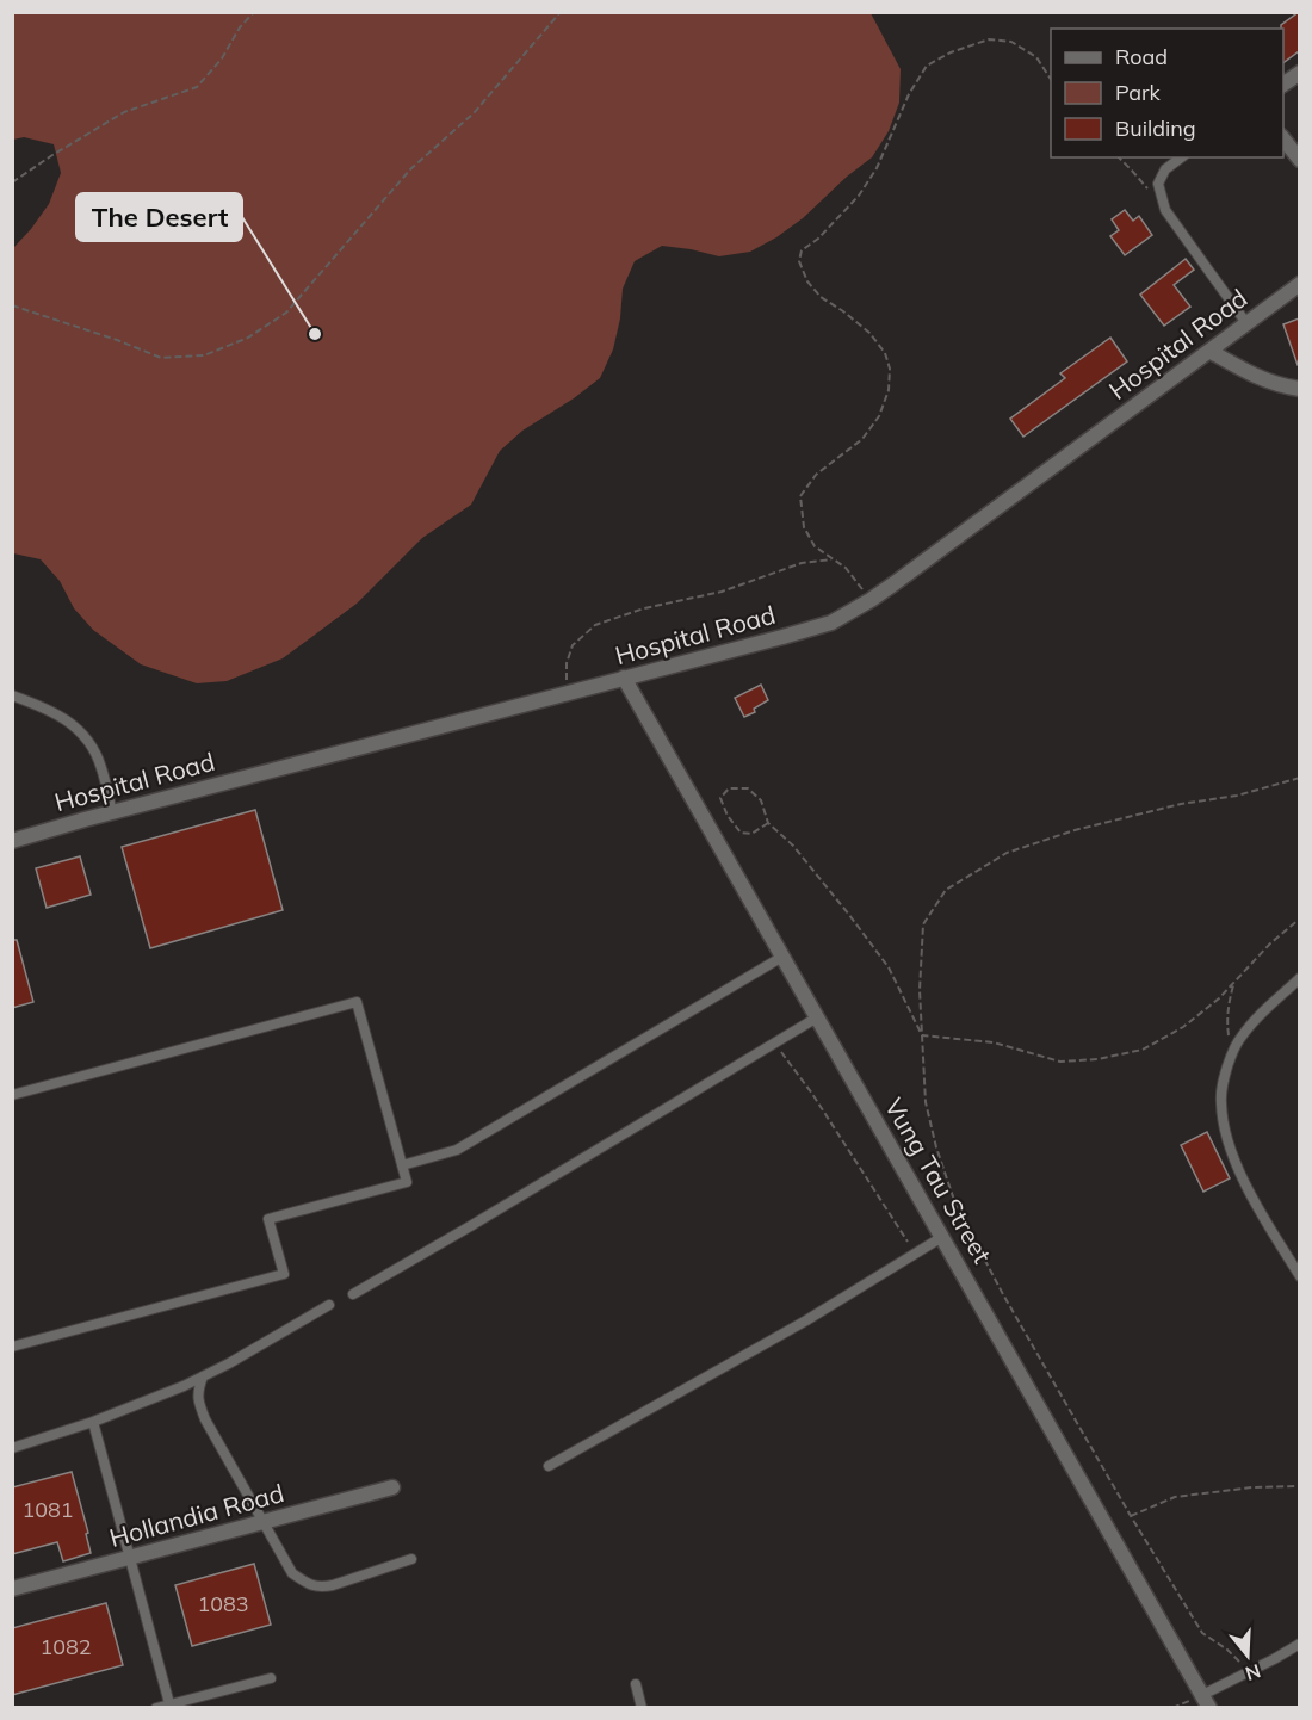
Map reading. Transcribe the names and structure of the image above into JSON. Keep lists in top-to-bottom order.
{
  "streets": {
    "street": ["Hospital Road", "Vung Tau Street", "Hollandia Road"]
  },
  "crossings": [
    ["Hospital Road", "Vung Tau Street"]
  ],
  "places": ["The Desert"],
  "house_numbers": ["1081", "1083", "1082"],
  "legend": ["Road", "Park", "Building"],
  "north": "bottom"
}
